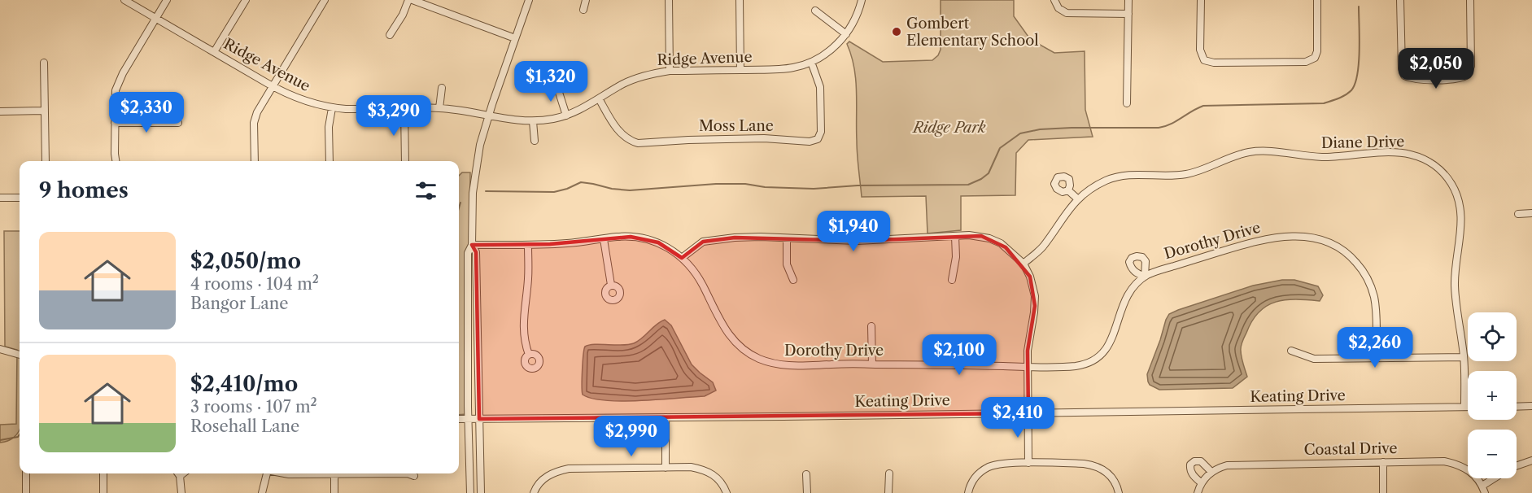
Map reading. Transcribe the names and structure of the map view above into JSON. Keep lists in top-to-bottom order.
{
  "streets": {
    "street": [
      "Ridge Avenue",
      "Moss Lane",
      "Diane Drive",
      "Dorothy Drive",
      "Keating Drive",
      "Coastal Drive"
    ]
  },
  "crossings": [
    ["Ridge Avenue", "Moss Lane"],
    ["Diane Drive", "Keating Drive"]
  ],
  "parks": ["Ridge Park"],
  "places": ["Gombert Elementary School"],
  "page": {
    "price": [
      "$2,050",
      "$1,320",
      "$2,330",
      "$3,290",
      "$1,940",
      "$2,260",
      "$2,100",
      "$2,410",
      "$2,990"
    ],
    "heading": "9 homes",
    "list": [
      {
        "name": "$2,050/mo",
        "note": "4 rooms · 104 m² · Bangor Lane"
      },
      {
        "name": "$2,410/mo",
        "note": "3 rooms · 107 m² · Rosehall Lane"
      }
    ],
    "map_buttons": ["+", "−"]
  }
}
